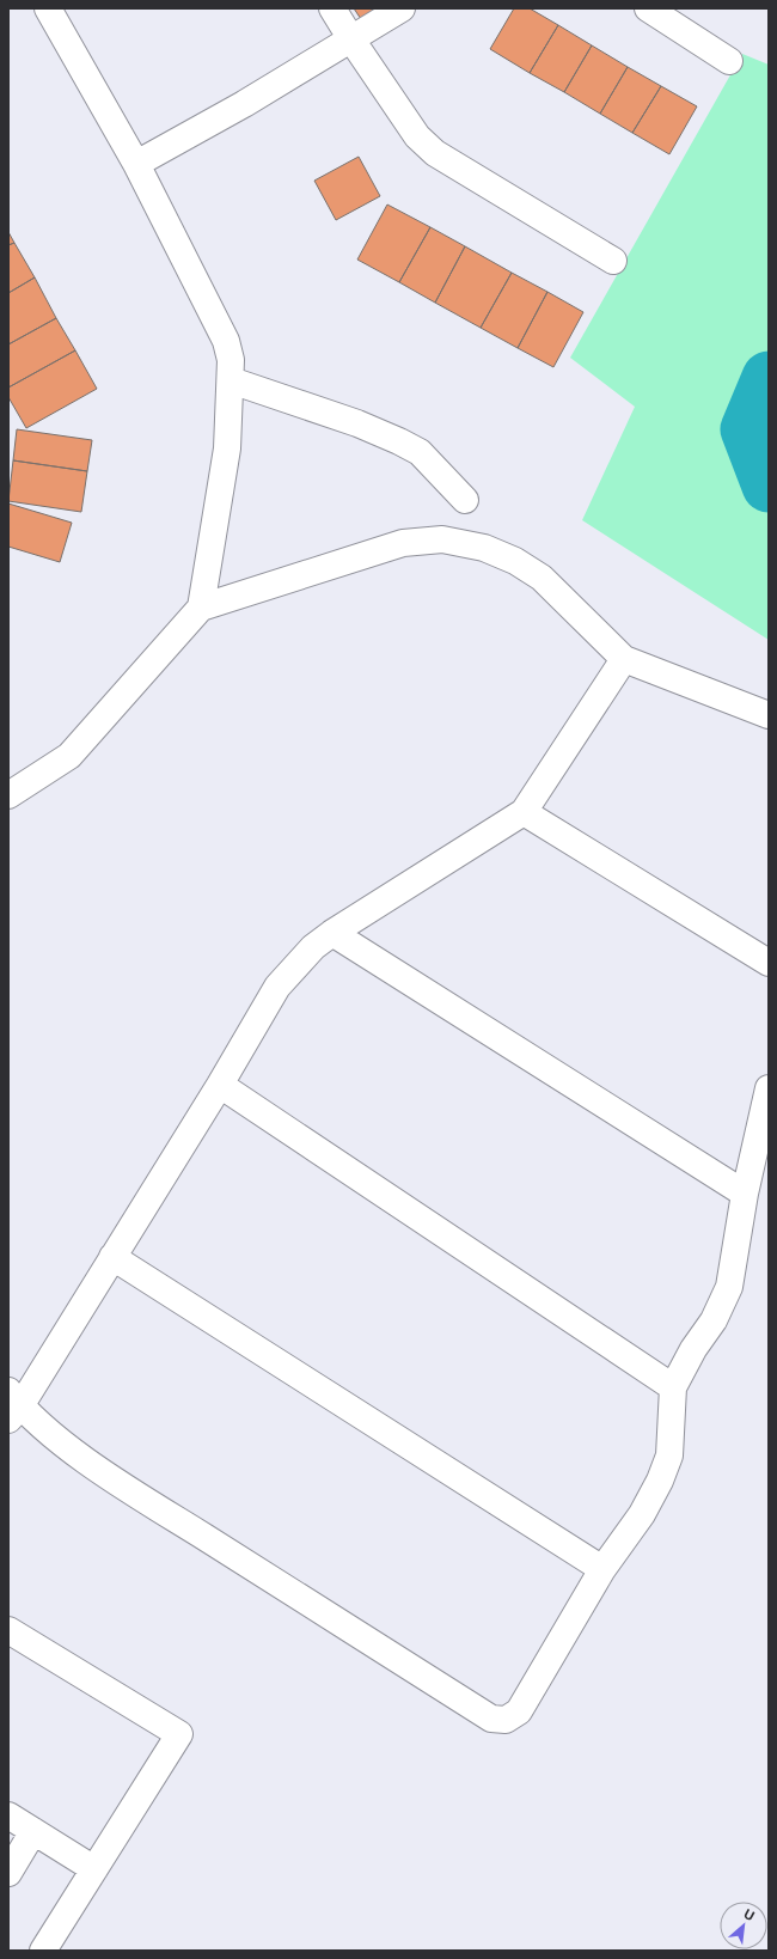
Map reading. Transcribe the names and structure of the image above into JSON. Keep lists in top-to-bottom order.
{
  "north": "top right"
}
